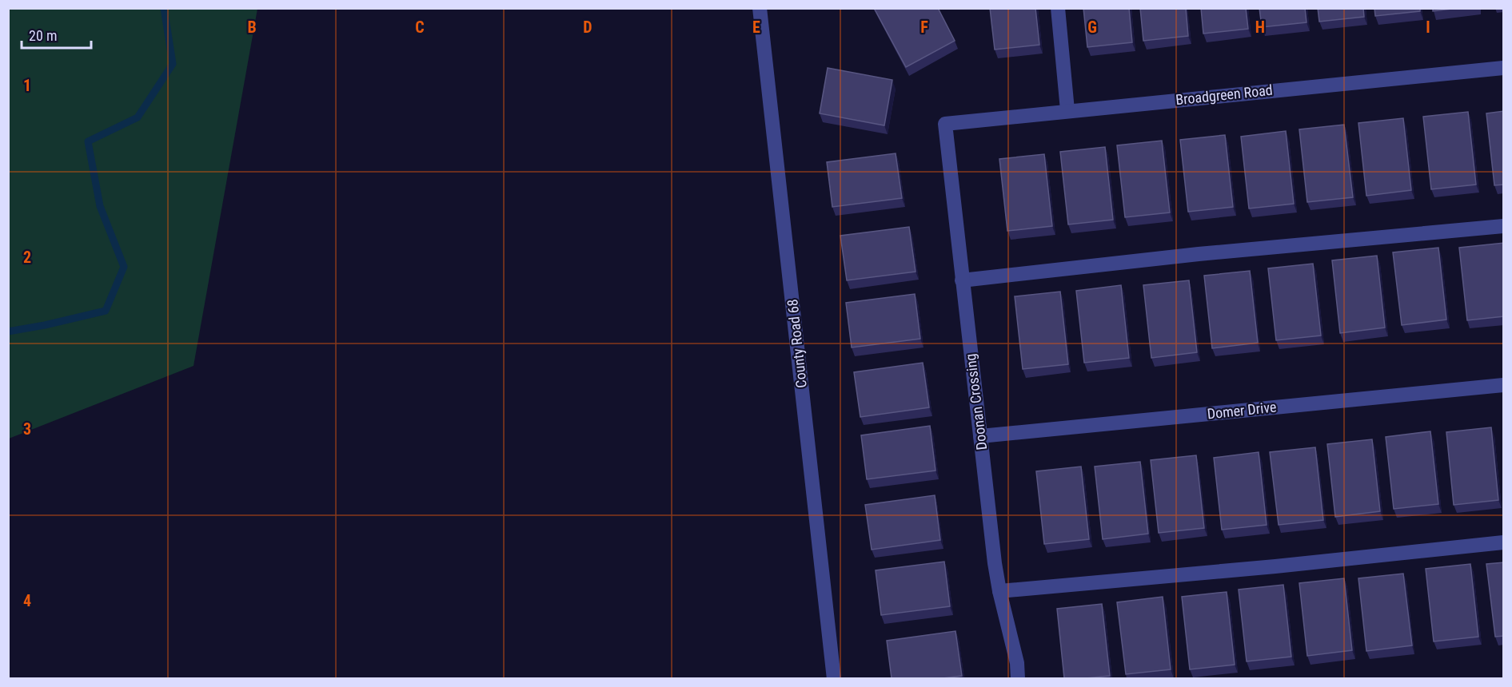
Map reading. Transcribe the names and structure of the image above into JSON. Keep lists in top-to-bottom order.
{
  "streets": {
    "street": [
      "Broadgreen Road",
      "County Road 68",
      "Doonan Crossing",
      "Domer Drive"
    ]
  },
  "crossings": [
    ["Broadgreen Road", "Doonan Crossing"],
    ["Doonan Crossing", "Domer Drive"]
  ],
  "scale_bar": "20 m",
  "grid": {
    "columns": [
      "B",
      "C",
      "D",
      "E",
      "F",
      "G",
      "H",
      "I"
    ],
    "rows": [
      "1",
      "2",
      "3",
      "4"
    ]
  }
}
